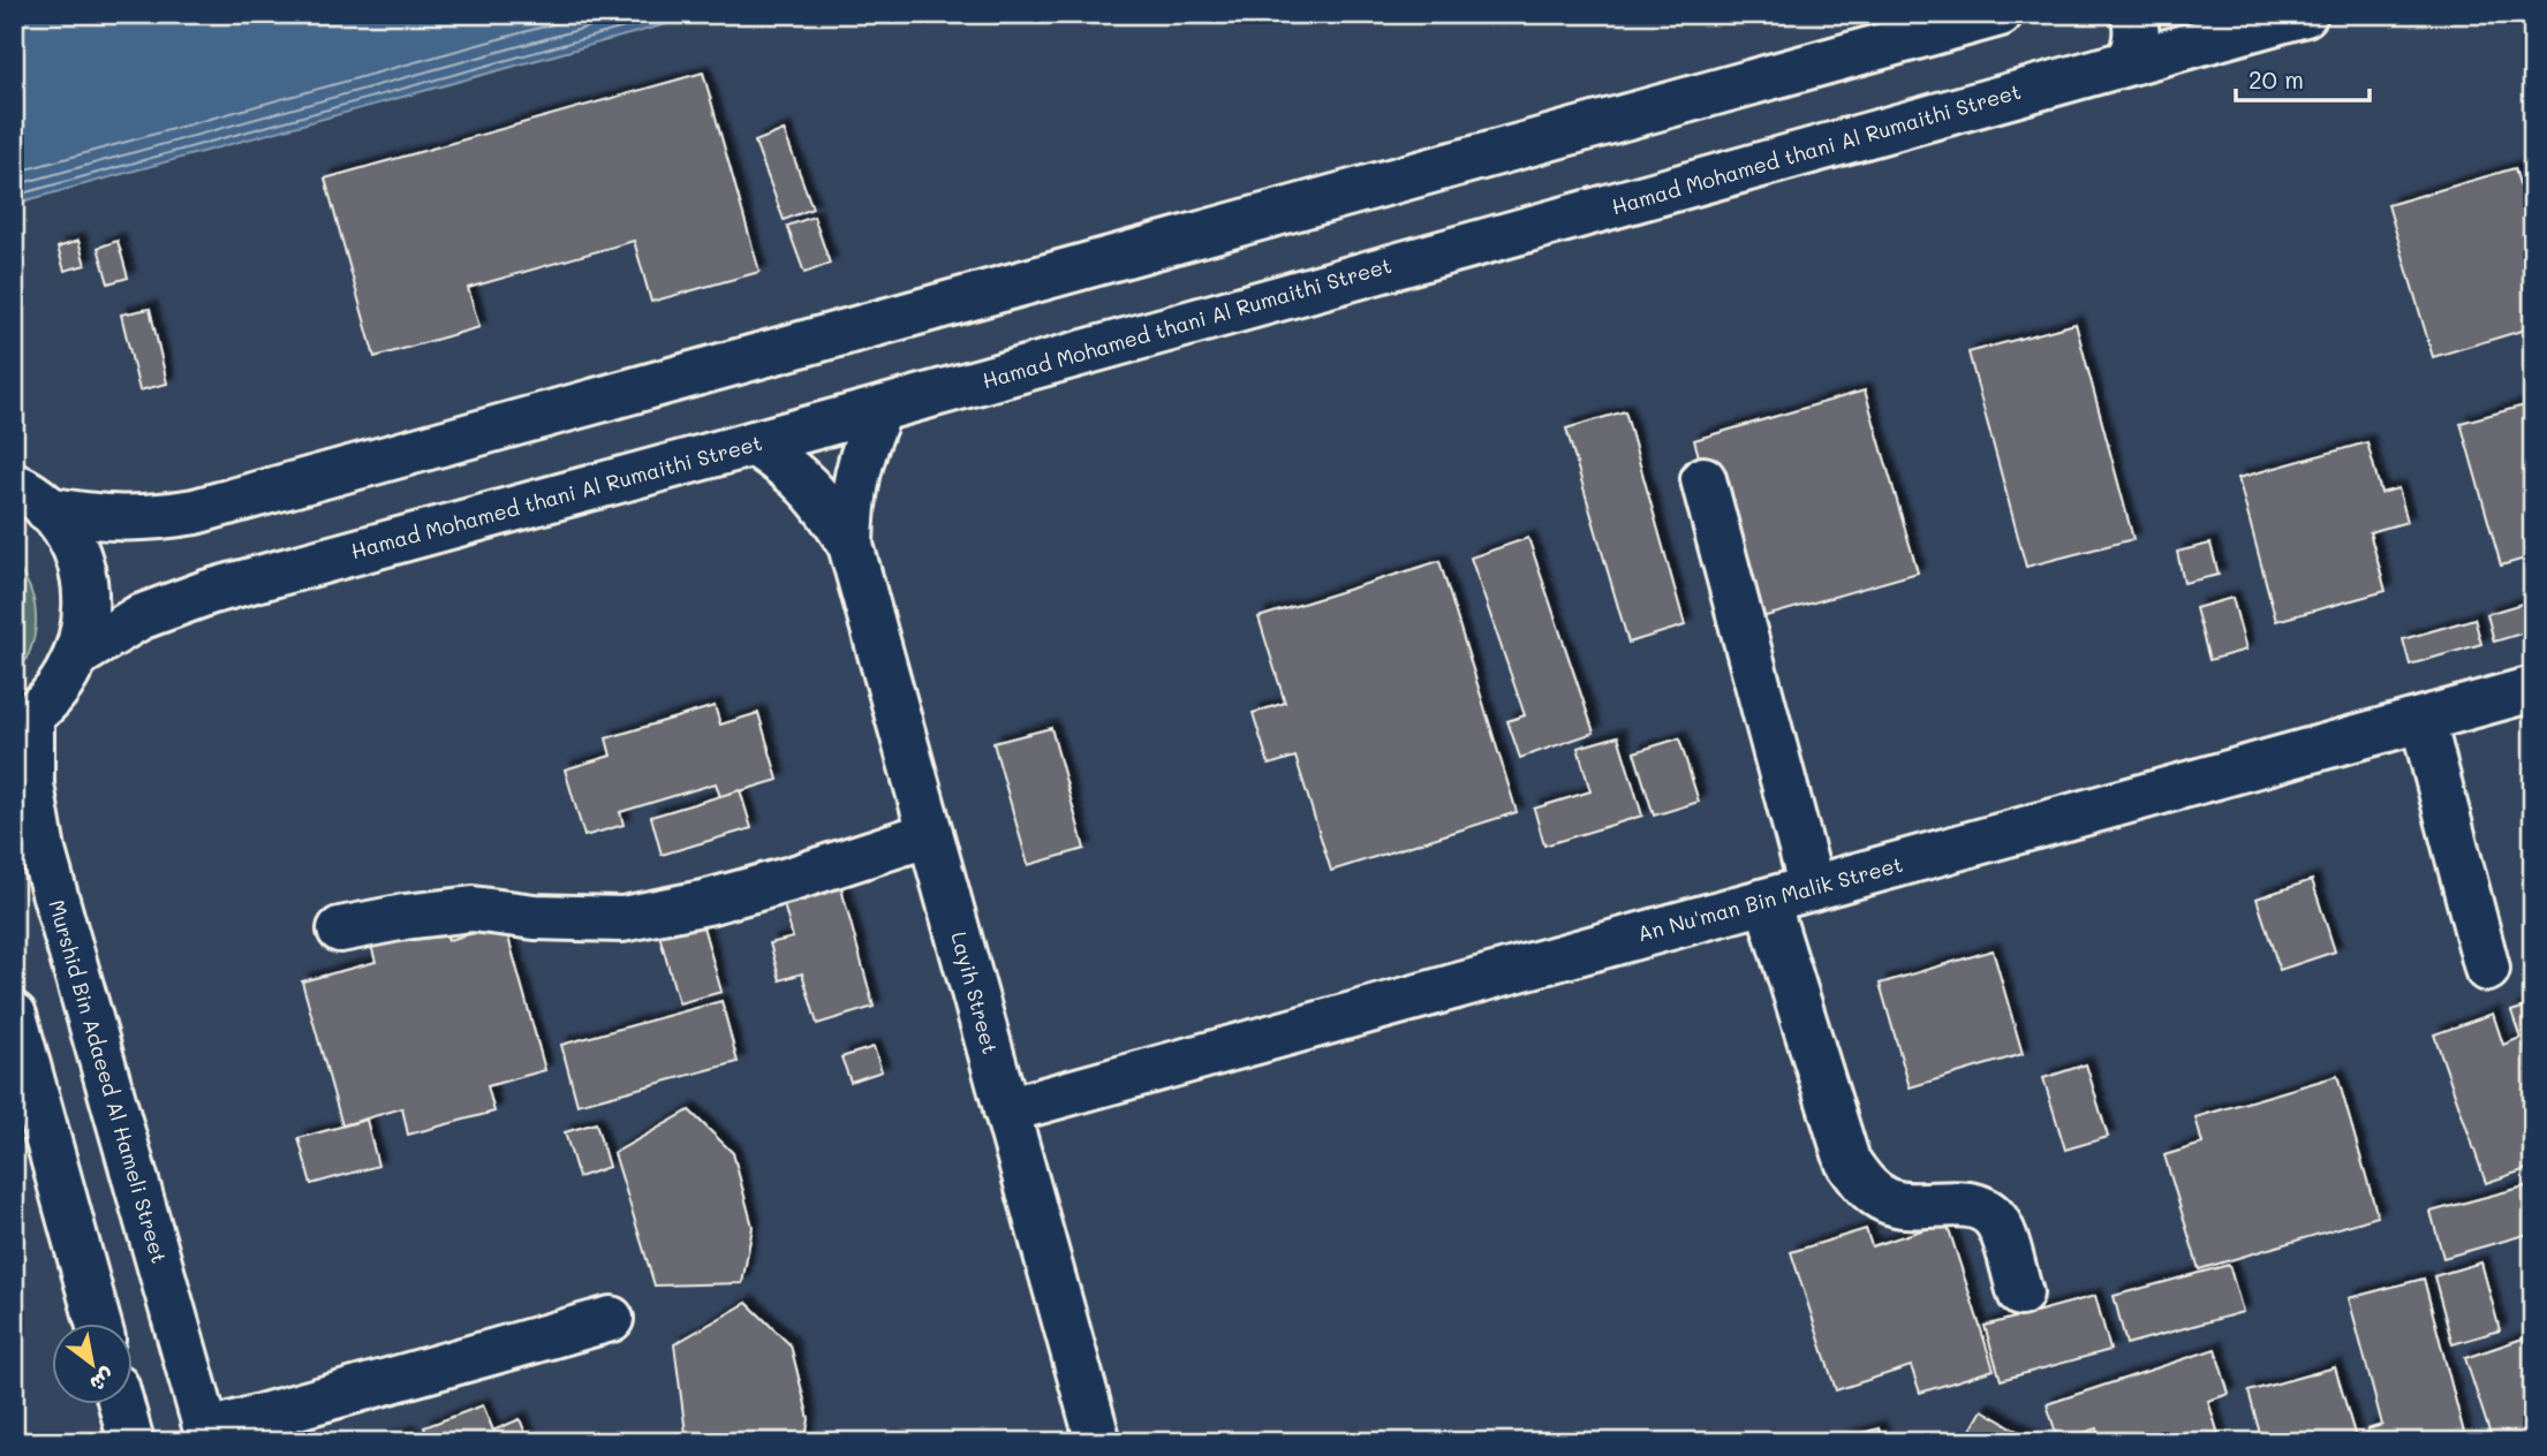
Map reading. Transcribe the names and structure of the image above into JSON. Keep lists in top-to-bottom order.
{
  "streets": {
    "street": [
      "Hamad Mohamed thani Al Rumaithi Street",
      "An Nu'man Bin Malik Street",
      "Layih Street",
      "Murshid Bin Adaeed Al Hameli Street"
    ]
  },
  "crossings": [
    ["Hamad Mohamed thani Al Rumaithi Street", "Layih Street"],
    ["An Nu'man Bin Malik Street", "Layih Street"]
  ],
  "scale_bar": "20 m",
  "north": "bottom right"
}
